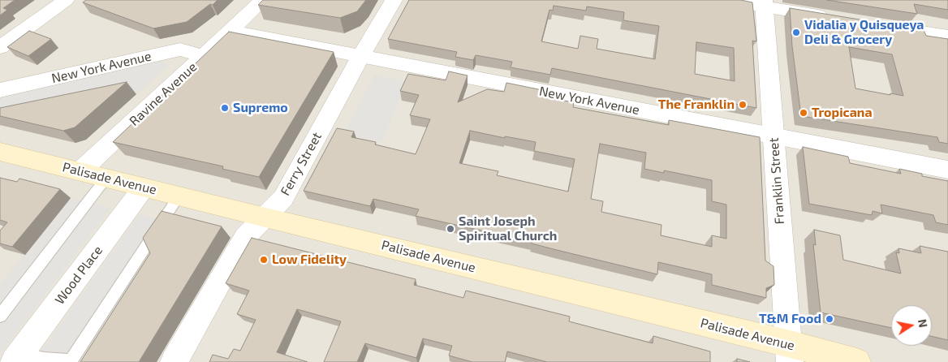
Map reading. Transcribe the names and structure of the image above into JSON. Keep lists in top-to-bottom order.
{
  "streets": {
    "main road": ["Palisade Avenue"],
    "street": [
      "New York Avenue",
      "Ravine Avenue",
      "Ferry Street",
      "Franklin Street",
      "Wood Place"
    ]
  },
  "crossings": [
    ["New York Avenue", "Ravine Avenue"],
    ["New York Avenue", "Ferry Street"],
    ["New York Avenue", "Franklin Street"],
    ["Ravine Avenue", "Palisade Avenue"],
    ["Ferry Street", "Palisade Avenue"],
    ["Palisade Avenue", "Franklin Street"],
    ["Palisade Avenue", "Wood Place"]
  ],
  "places": [
    "Vidalia y Quisqueya Deli & Grocery",
    "The Franklin",
    "Supremo",
    "Tropicana",
    "Saint Joseph Spiritual Church",
    "Low Fidelity",
    "T&M Food"
  ],
  "north": "right"
}
